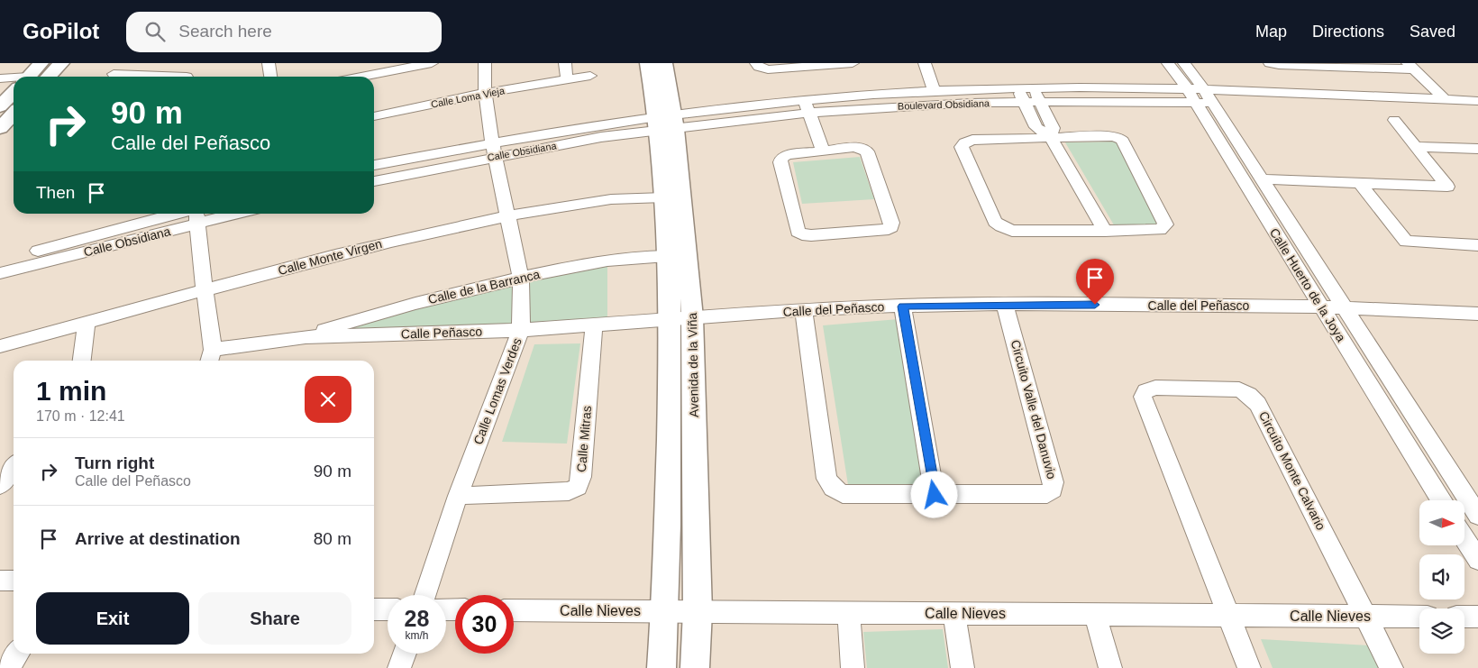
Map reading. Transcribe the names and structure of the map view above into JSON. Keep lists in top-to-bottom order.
{
  "streets": {
    "street": [
      "Calle Loma Vieja",
      "Boulevard Obsidiana",
      "Calle Obsidiana",
      "Calle Monte Virgen",
      "Calle Huerto de la Joya",
      "Calle de la Barranca",
      "Calle del Peñasco",
      "Calle Peñasco",
      "Avenida de la Viña",
      "Calle Lomas Verdes",
      "Circuito Valle del Danuvio",
      "Calle Mitras",
      "Circuito Monte Calvario",
      "Calle Nieves"
    ]
  },
  "crossings": [
    ["Calle Loma Vieja", "Calle Lomas Verdes"],
    ["Boulevard Obsidiana", "Calle Obsidiana"],
    ["Boulevard Obsidiana", "Calle Huerto de la Joya"],
    ["Boulevard Obsidiana", "Avenida de la Viña"],
    ["Calle Obsidiana", "Avenida de la Viña"],
    ["Calle Obsidiana", "Calle Lomas Verdes"],
    ["Calle Monte Virgen", "Avenida de la Viña"],
    ["Calle Monte Virgen", "Calle Lomas Verdes"],
    ["Calle Huerto de la Joya", "Calle del Peñasco"],
    ["Calle de la Barranca", "Calle Peñasco"],
    ["Calle de la Barranca", "Avenida de la Viña"],
    ["Calle de la Barranca", "Calle Lomas Verdes"],
    ["Calle del Peñasco", "Calle Peñasco"],
    ["Calle del Peñasco", "Avenida de la Viña"],
    ["Calle del Peñasco", "Circuito Valle del Danuvio"],
    ["Calle Peñasco", "Avenida de la Viña"],
    ["Calle Peñasco", "Calle Lomas Verdes"],
    ["Calle Peñasco", "Calle Mitras"],
    ["Avenida de la Viña", "Calle Nieves"],
    ["Calle Lomas Verdes", "Calle Mitras"],
    ["Circuito Monte Calvario", "Calle Nieves"]
  ],
  "north": "right",
  "page": {
    "header": "GoPilot",
    "search": "Search here",
    "nav": ["Map", "Directions", "Saved"],
    "turn": ["90 m", "Calle del Peñasco"],
    "then": "Then",
    "heading": ["1 min", "170 m · 12:41"],
    "list": [
      {
        "name": "Turn right",
        "note": "Calle del Peñasco",
        "value": "90 m"
      },
      {
        "name": "Arrive at destination",
        "value": "80 m"
      }
    ],
    "buttons": ["Exit", "Share"],
    "speed": "28 km/h",
    "limit": "30"
  }
}
